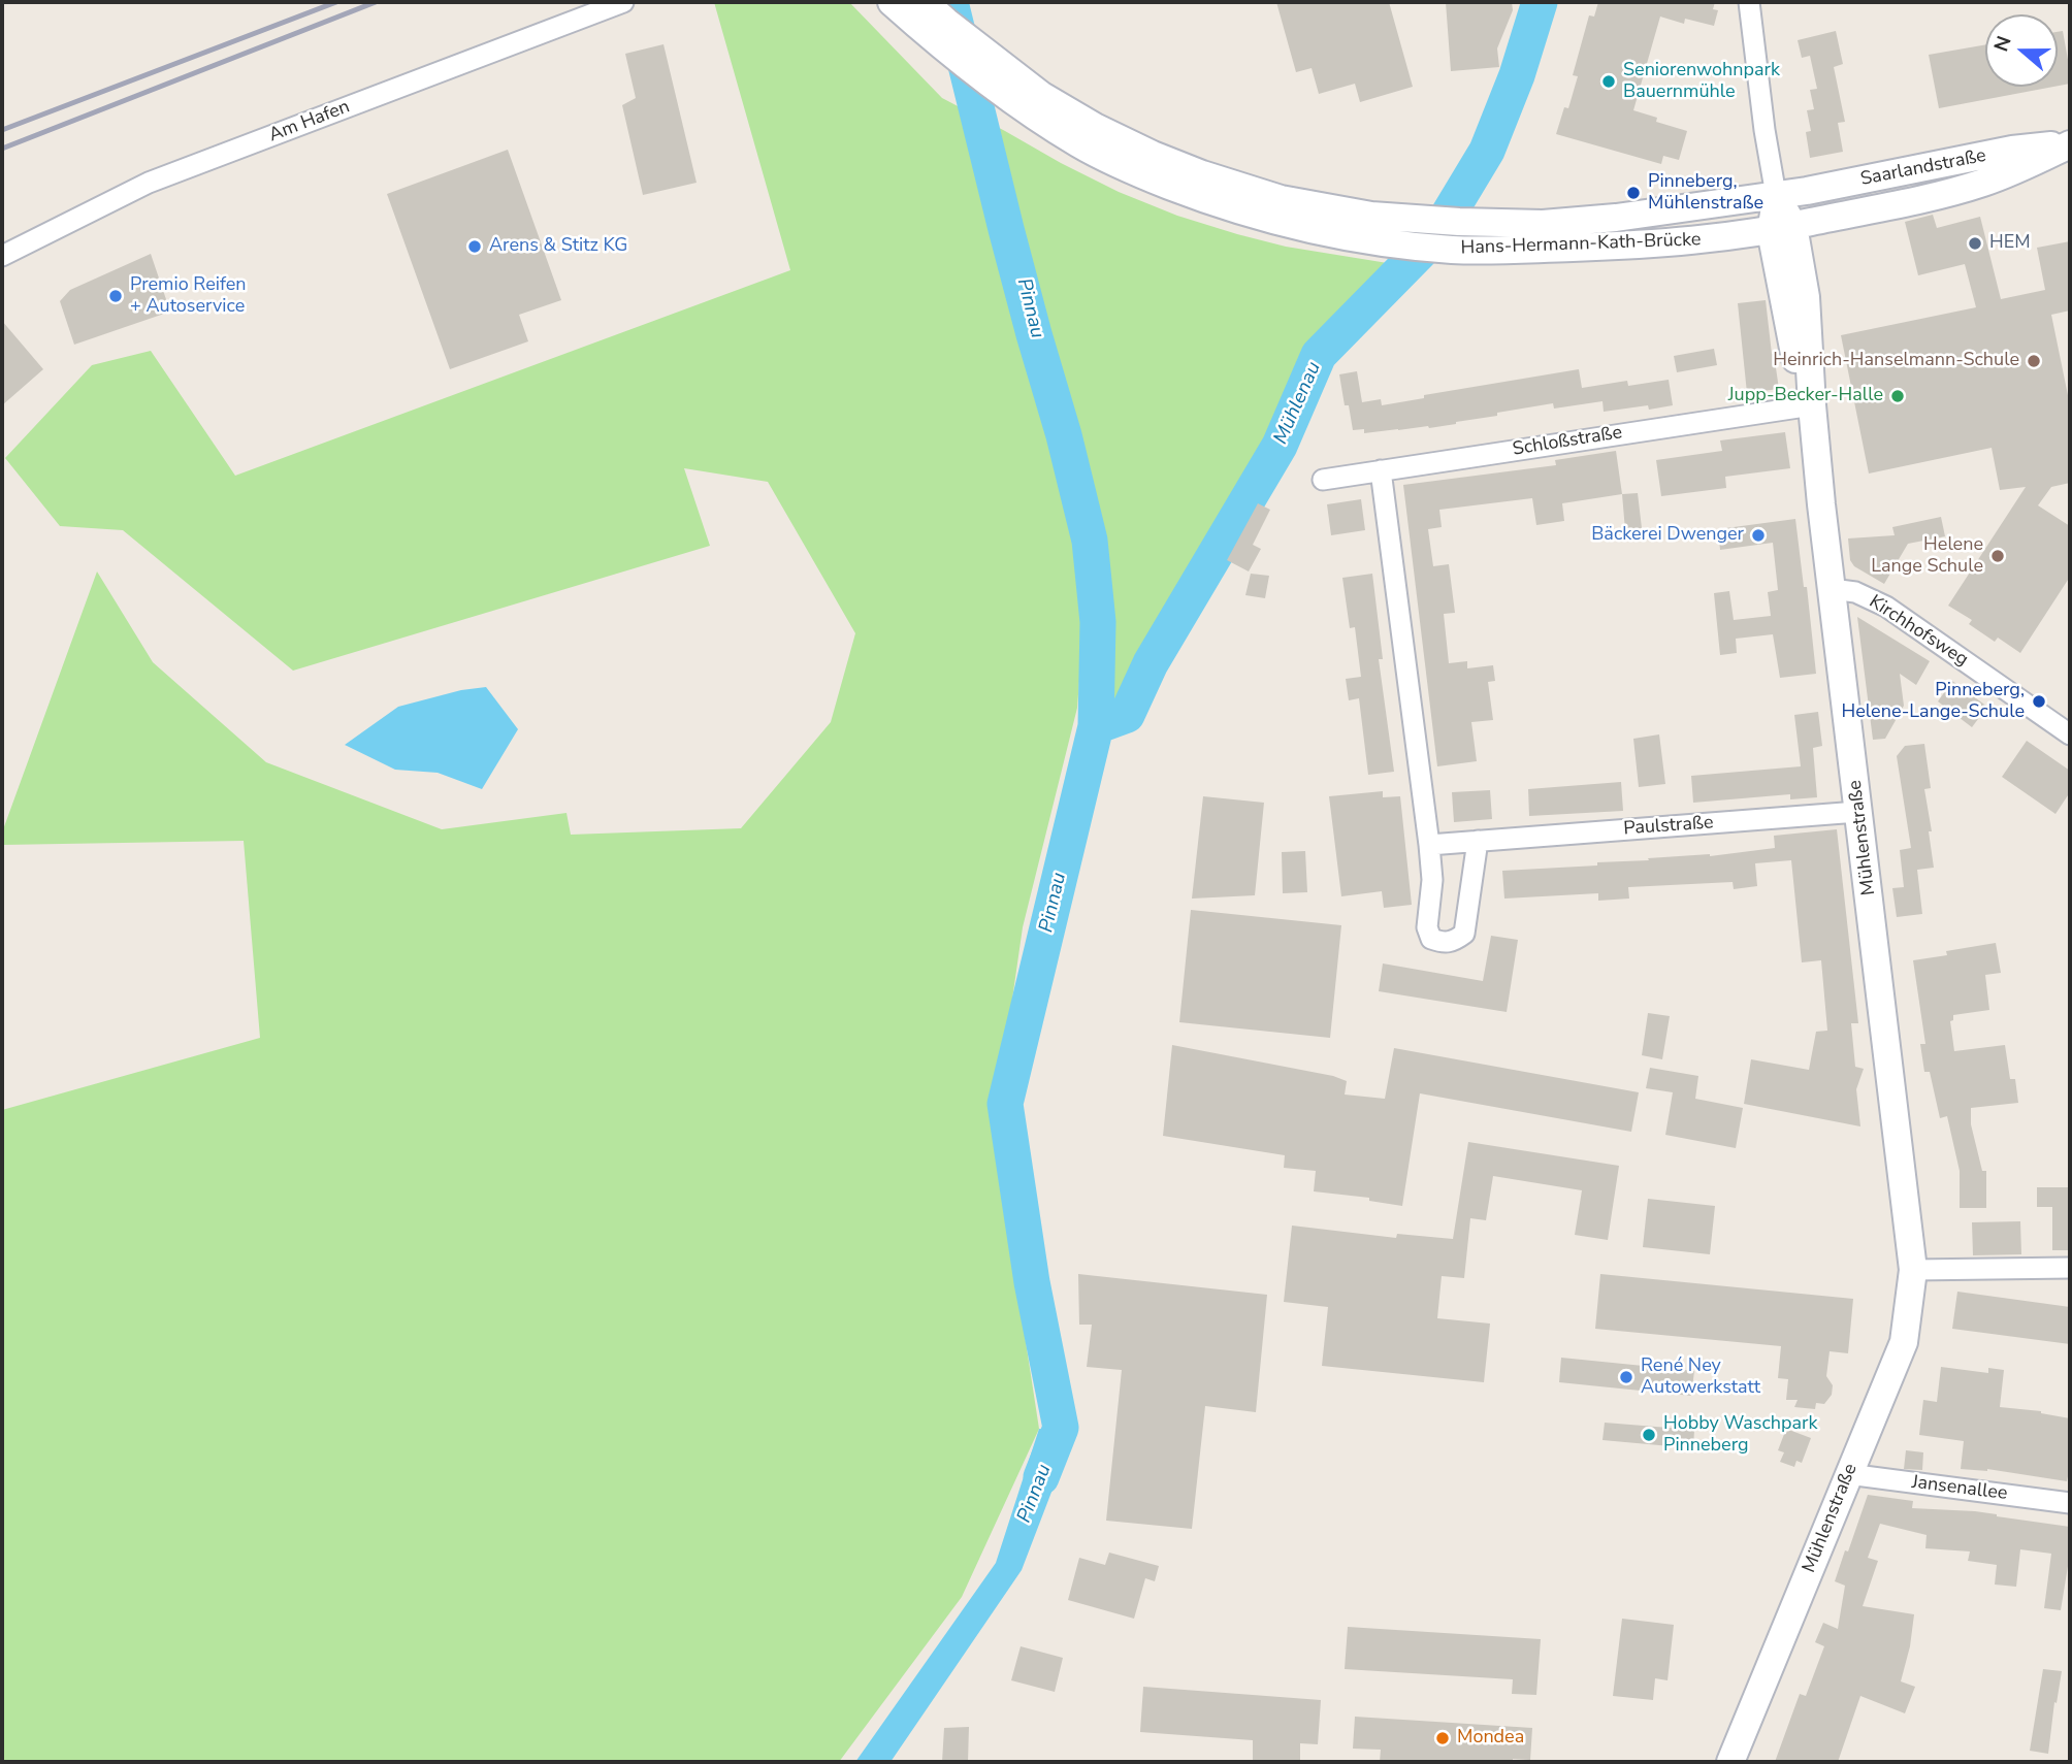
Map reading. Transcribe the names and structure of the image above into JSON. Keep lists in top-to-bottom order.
{
  "streets": {
    "main road": ["Saarlandstraße", "Hans-Hermann-Kath-Brücke", "Mühlenstraße"],
    "street": [
      "Am Hafen",
      "Schloßstraße",
      "Kirchhofsweg",
      "Paulstraße",
      "Jansenallee"
    ]
  },
  "crossings": [
    ["Saarlandstraße", "Hans-Hermann-Kath-Brücke"],
    ["Saarlandstraße", "Mühlenstraße"],
    ["Hans-Hermann-Kath-Brücke", "Mühlenstraße"],
    ["Schloßstraße", "Mühlenstraße"],
    ["Kirchhofsweg", "Mühlenstraße"],
    ["Paulstraße", "Mühlenstraße"],
    ["Mühlenstraße", "Jansenallee"]
  ],
  "water": ["Pinnau", "Mühlenau"],
  "places": [
    "Seniorenwohnpark Bauernmühle",
    "Pinneberg, Mühlenstraße",
    "HEM",
    "Arens & Stitz KG",
    "Premio Reifen + Autoservice",
    "Heinrich-Hanselmann-Schule",
    "Jupp-Becker-Halle",
    "Bäckerei Dwenger",
    "Helene Lange Schule",
    "Pinneberg, Helene-Lange-Schule",
    "René Ney Autowerkstatt",
    "Hobby Waschpark Pinneberg",
    "Mondea"
  ],
  "north": "left"
}
